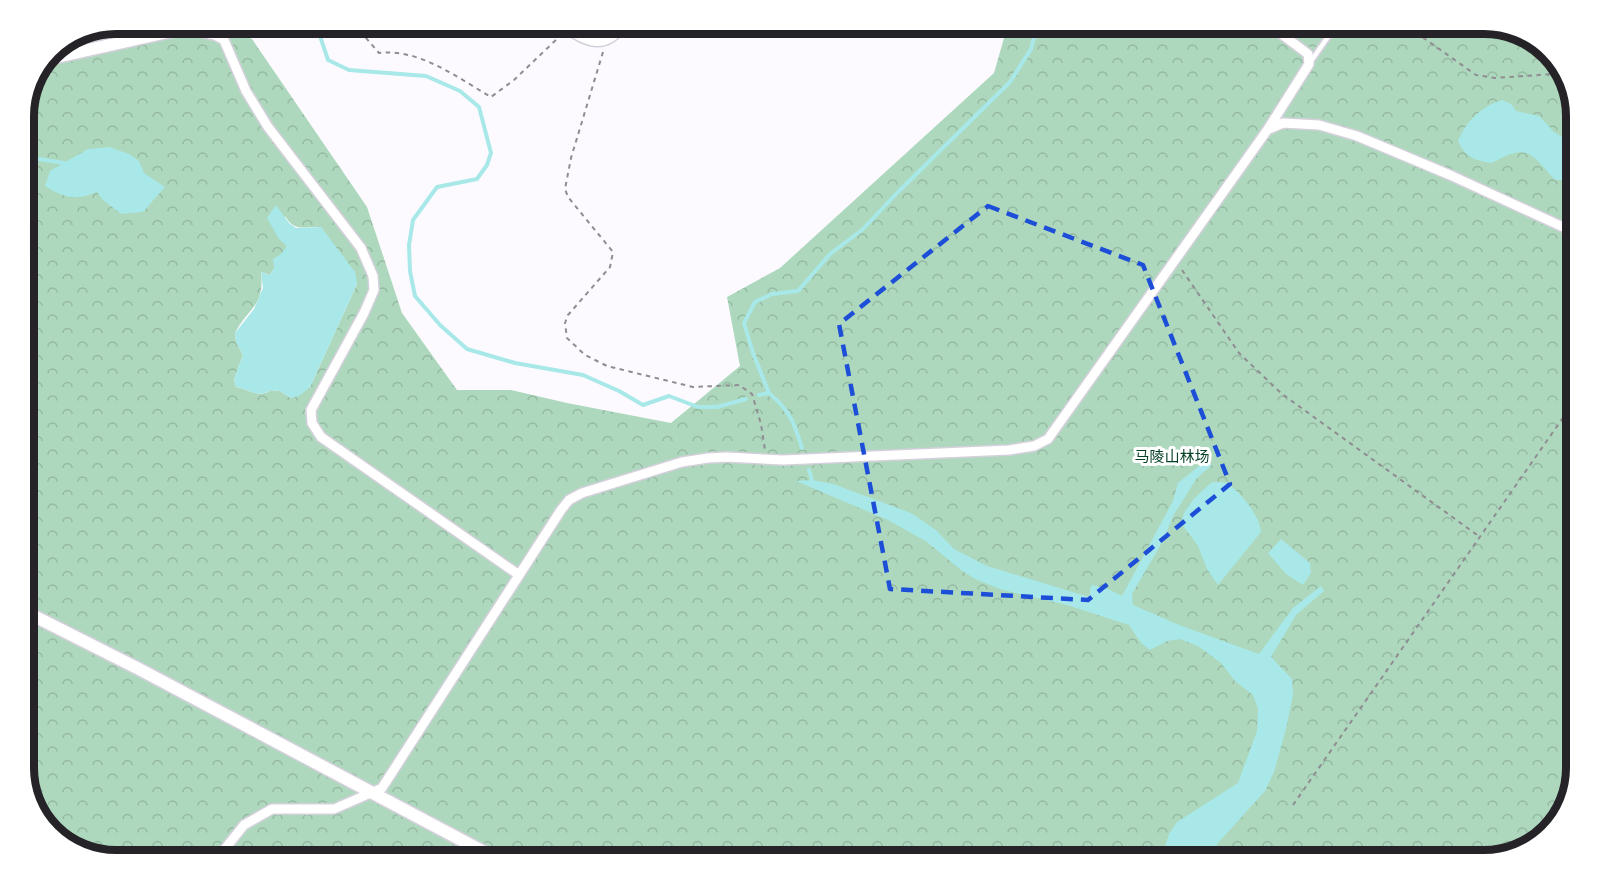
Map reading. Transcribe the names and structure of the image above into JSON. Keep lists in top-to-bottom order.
{
  "parks": ["马陵山林场"]
}
